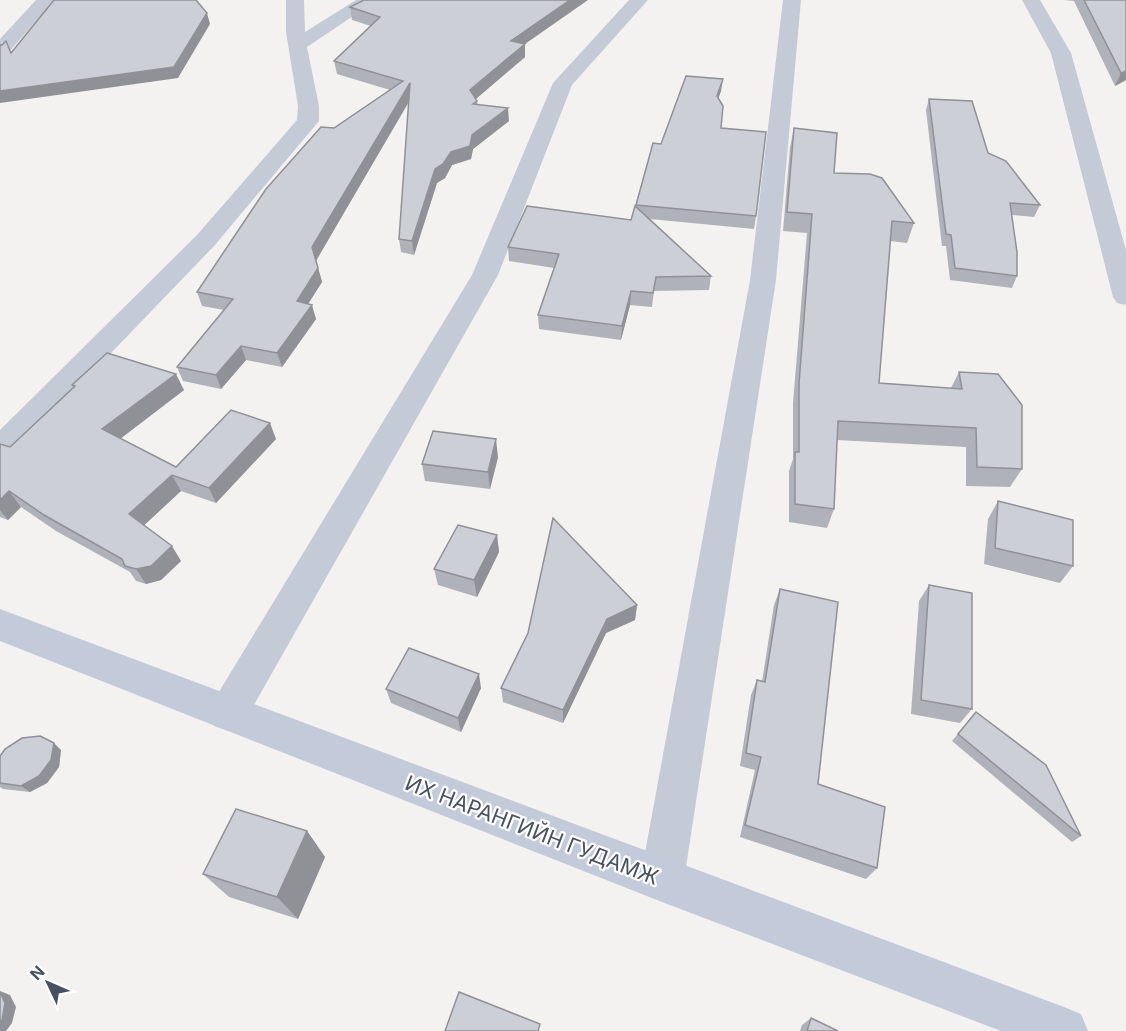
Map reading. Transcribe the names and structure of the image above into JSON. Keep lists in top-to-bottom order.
{
  "streets": {
    "main road": ["ИХ НАРАНГИЙН ГУДАМЖ"]
  },
  "north": "top left"
}
